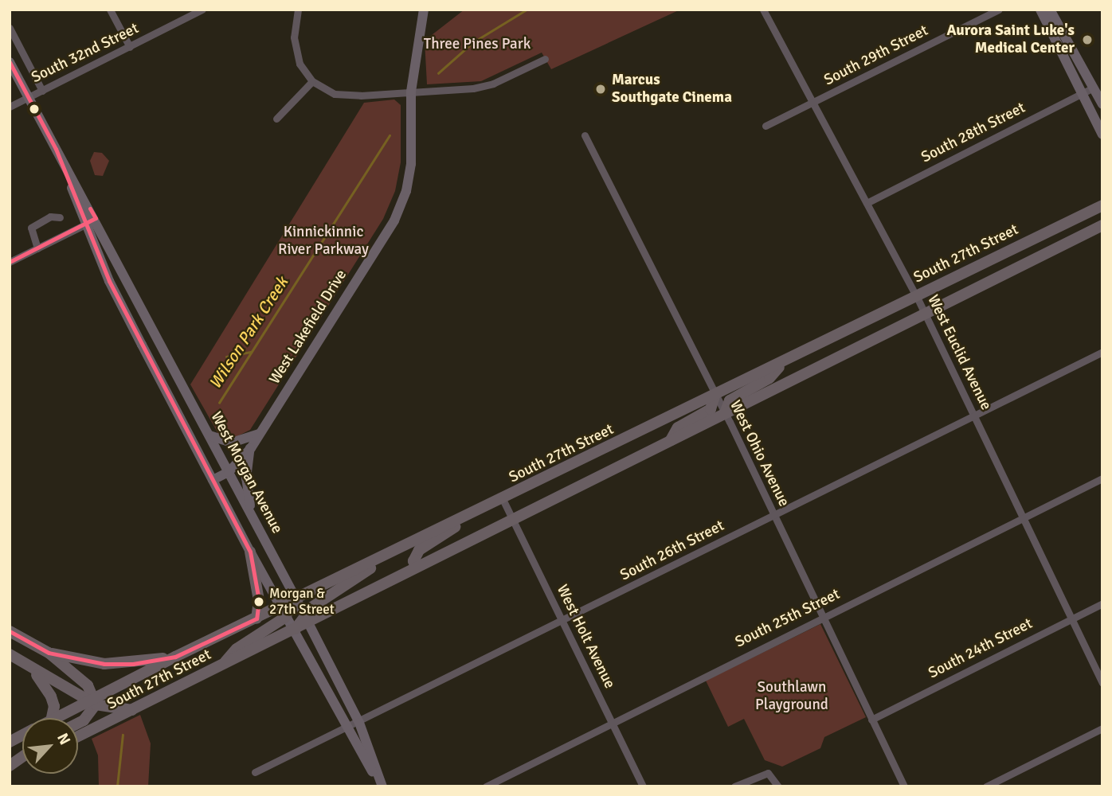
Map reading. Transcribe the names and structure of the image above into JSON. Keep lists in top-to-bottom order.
{
  "streets": {
    "main road": ["South 27th Street"],
    "street": [
      "South 32nd Street",
      "South 29th Street",
      "South 28th Street",
      "West Lakefield Drive",
      "West Euclid Avenue",
      "West Ohio Avenue",
      "West Morgan Avenue",
      "South 26th Street",
      "South 25th Street",
      "West Holt Avenue",
      "South 24th Street"
    ]
  },
  "crossings": [
    ["South 32nd Street", "West Morgan Avenue"],
    ["South 29th Street", "West Euclid Avenue"],
    ["South 28th Street", "West Euclid Avenue"],
    ["South 27th Street", "West Euclid Avenue"],
    ["South 27th Street", "West Ohio Avenue"],
    ["South 27th Street", "West Morgan Avenue"],
    ["South 27th Street", "West Holt Avenue"],
    ["West Lakefield Drive", "West Morgan Avenue"],
    ["West Euclid Avenue", "South 26th Street"],
    ["West Euclid Avenue", "South 25th Street"],
    ["West Euclid Avenue", "South 24th Street"],
    ["West Ohio Avenue", "South 26th Street"],
    ["West Ohio Avenue", "South 25th Street"],
    ["West Ohio Avenue", "South 24th Street"],
    ["West Morgan Avenue", "South 26th Street"],
    ["South 26th Street", "West Holt Avenue"],
    ["South 25th Street", "West Holt Avenue"]
  ],
  "water": ["Wilson Park Creek"],
  "parks": ["Three Pines Park", "Kinnickinnic River Parkway", "Southlawn Playground"],
  "places": ["Aurora Saint Luke's Medical Center", "Marcus Southgate Cinema", "Morgan & 27th Street"],
  "north": "top right"
}
